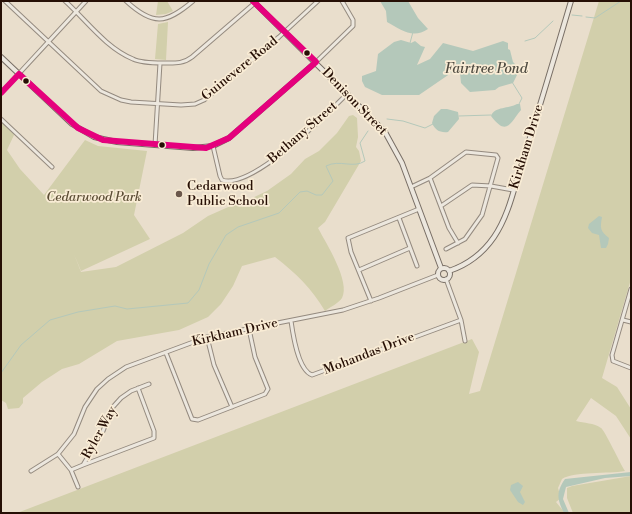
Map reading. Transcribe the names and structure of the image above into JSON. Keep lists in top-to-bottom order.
{
  "streets": {
    "street": [
      "Guinevere Road",
      "Denison Street",
      "Bethany Street",
      "Kirkham Drive",
      "Mohandas Drive",
      "Ryler Way"
    ]
  },
  "crossings": [
    ["Guinevere Road", "Denison Street"],
    ["Denison Street", "Bethany Street"],
    ["Denison Street", "Kirkham Drive"],
    ["Kirkham Drive", "Mohandas Drive"]
  ],
  "water": ["Fairtree Pond"],
  "parks": ["Cedarwood Park"],
  "places": ["Cedarwood Public School"]
}
